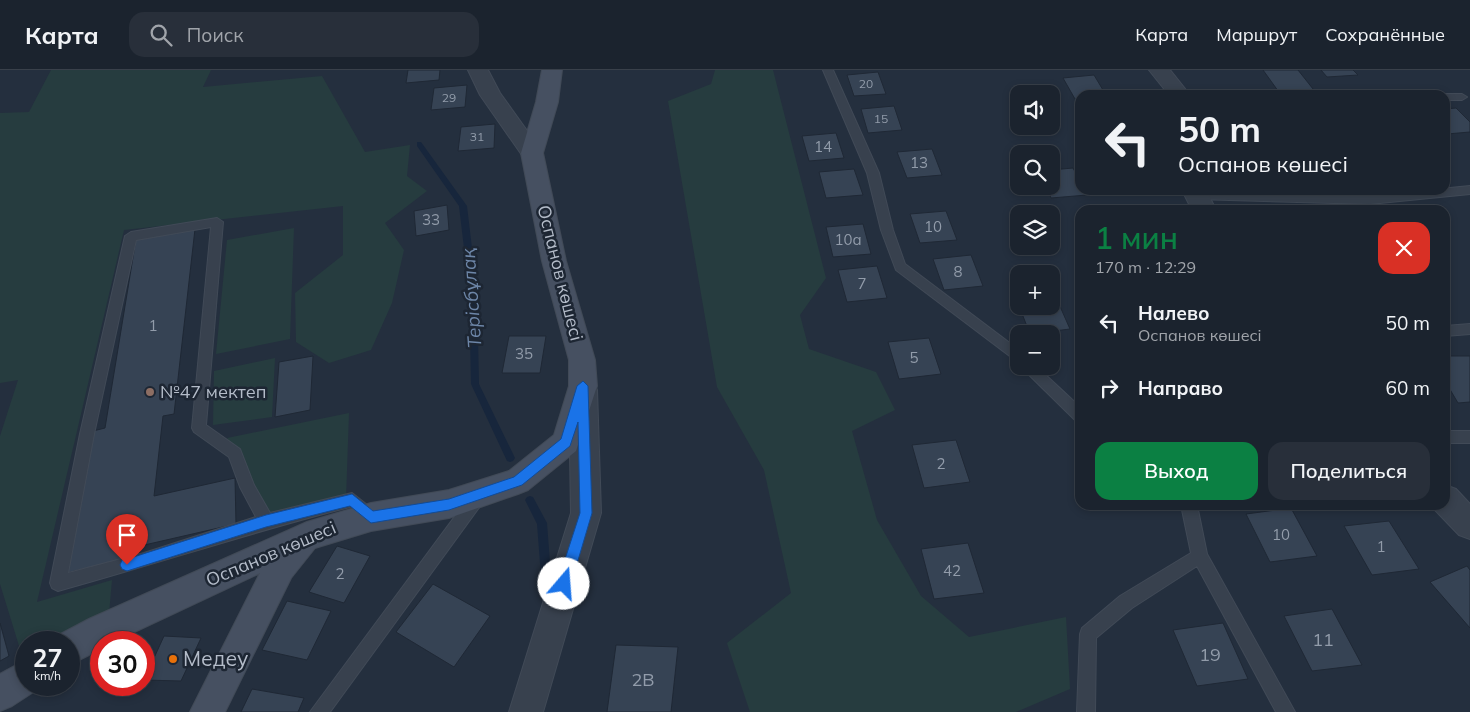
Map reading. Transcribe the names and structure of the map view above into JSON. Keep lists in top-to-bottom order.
{
  "streets": {
    "street": ["Оспанов көшесі"]
  },
  "water": ["Терісбұлақ"],
  "places": ["№47 мектеп", "Медеу"],
  "house_numbers": [
    "20",
    "29",
    "15",
    "31",
    "14",
    "13",
    "33",
    "10",
    "10а",
    "8",
    "7",
    "1",
    "35",
    "5",
    "2",
    "10",
    "1",
    "42",
    "2",
    "11",
    "19",
    "2В"
  ],
  "page": {
    "header": "Карта",
    "search": "Поиск",
    "nav": ["Карта", "Маршрут", "Сохранённые"],
    "map_buttons": ["+", "−"],
    "turn": ["50 m", "Оспанов көшесі"],
    "heading": ["1 мин", "170 m · 12:29"],
    "list": [
      {
        "name": "Налево",
        "note": "Оспанов көшесі",
        "value": "50 m"
      },
      {
        "name": "Направо",
        "value": "60 m"
      }
    ],
    "buttons": ["Выход", "Поделиться"],
    "speed": "27 km/h",
    "limit": "30"
  }
}
